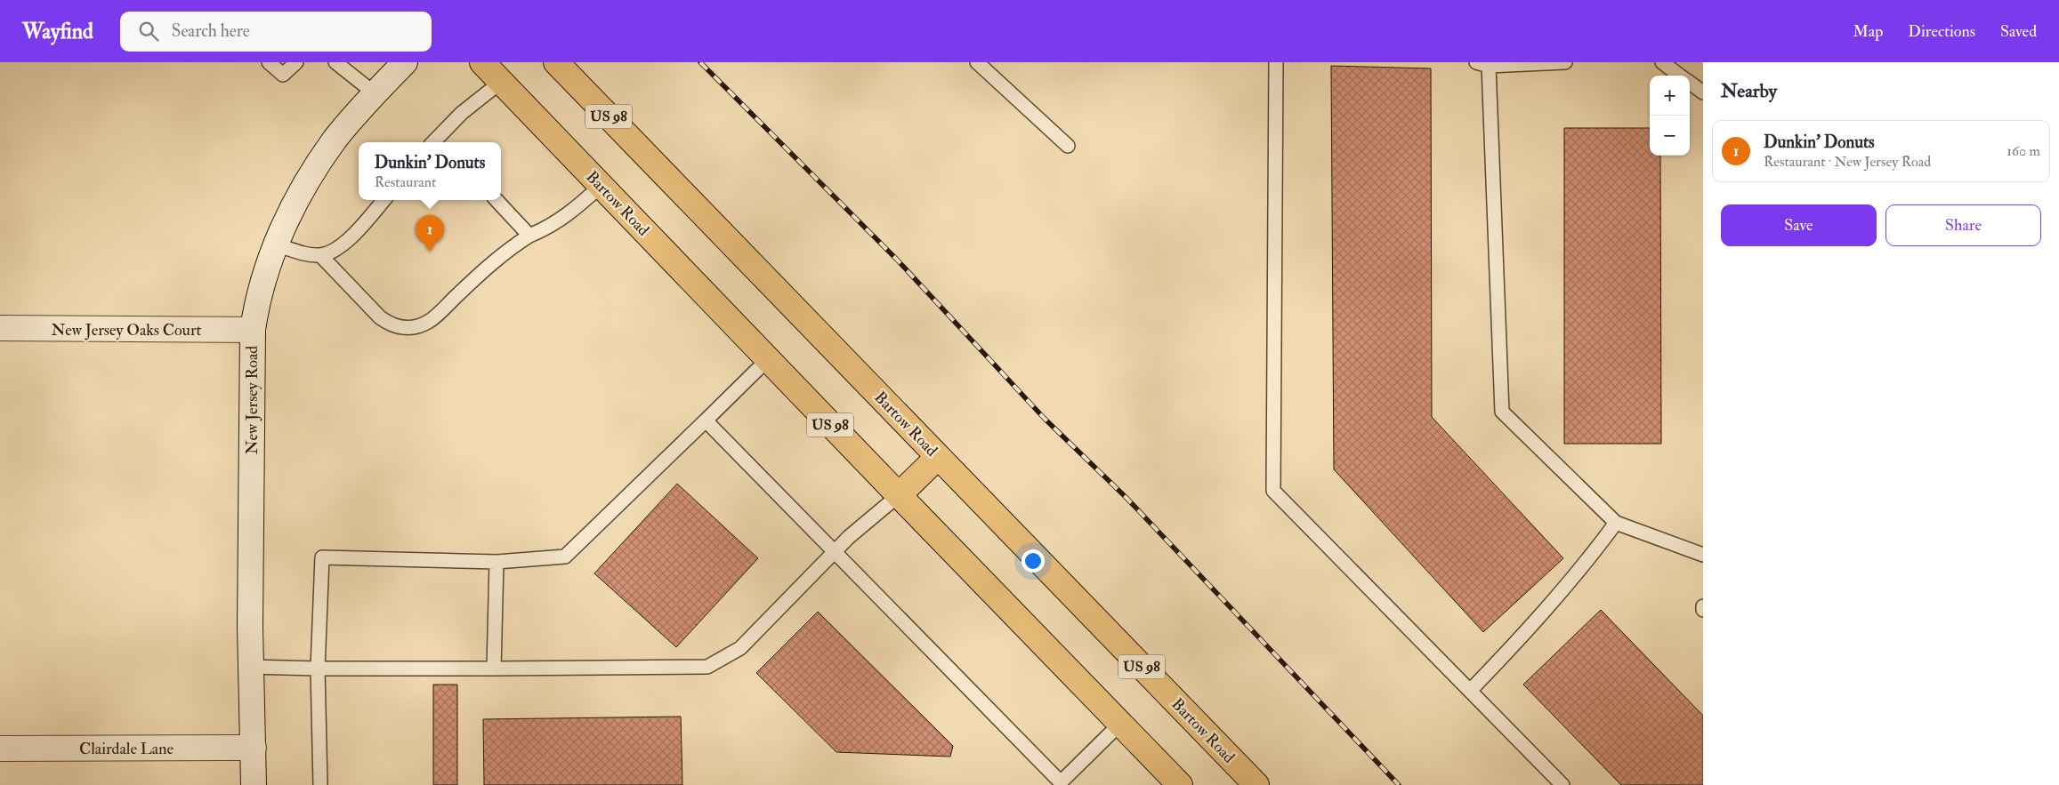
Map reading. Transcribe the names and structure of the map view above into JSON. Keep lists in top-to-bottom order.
{
  "streets": {
    "main road": ["US 98", "Bartow Road"],
    "street": ["New Jersey Oaks Court", "New Jersey Road", "Clairdale Lane"]
  },
  "crossings": [
    ["New Jersey Oaks Court", "New Jersey Road"],
    ["New Jersey Road", "Clairdale Lane"]
  ],
  "page": {
    "header": "Wayfind",
    "search": "Search here",
    "nav": ["Map", "Directions", "Saved"],
    "heading": "Nearby",
    "map_buttons": ["+", "−"],
    "list": [
      {
        "mark": "1",
        "name": "Dunkin' Donuts",
        "note": "Restaurant · New Jersey Road",
        "value": "160 m"
      }
    ],
    "popup": ["Dunkin' Donuts", "Restaurant"],
    "buttons": ["Save", "Share"],
    "pins": "1"
  }
}
